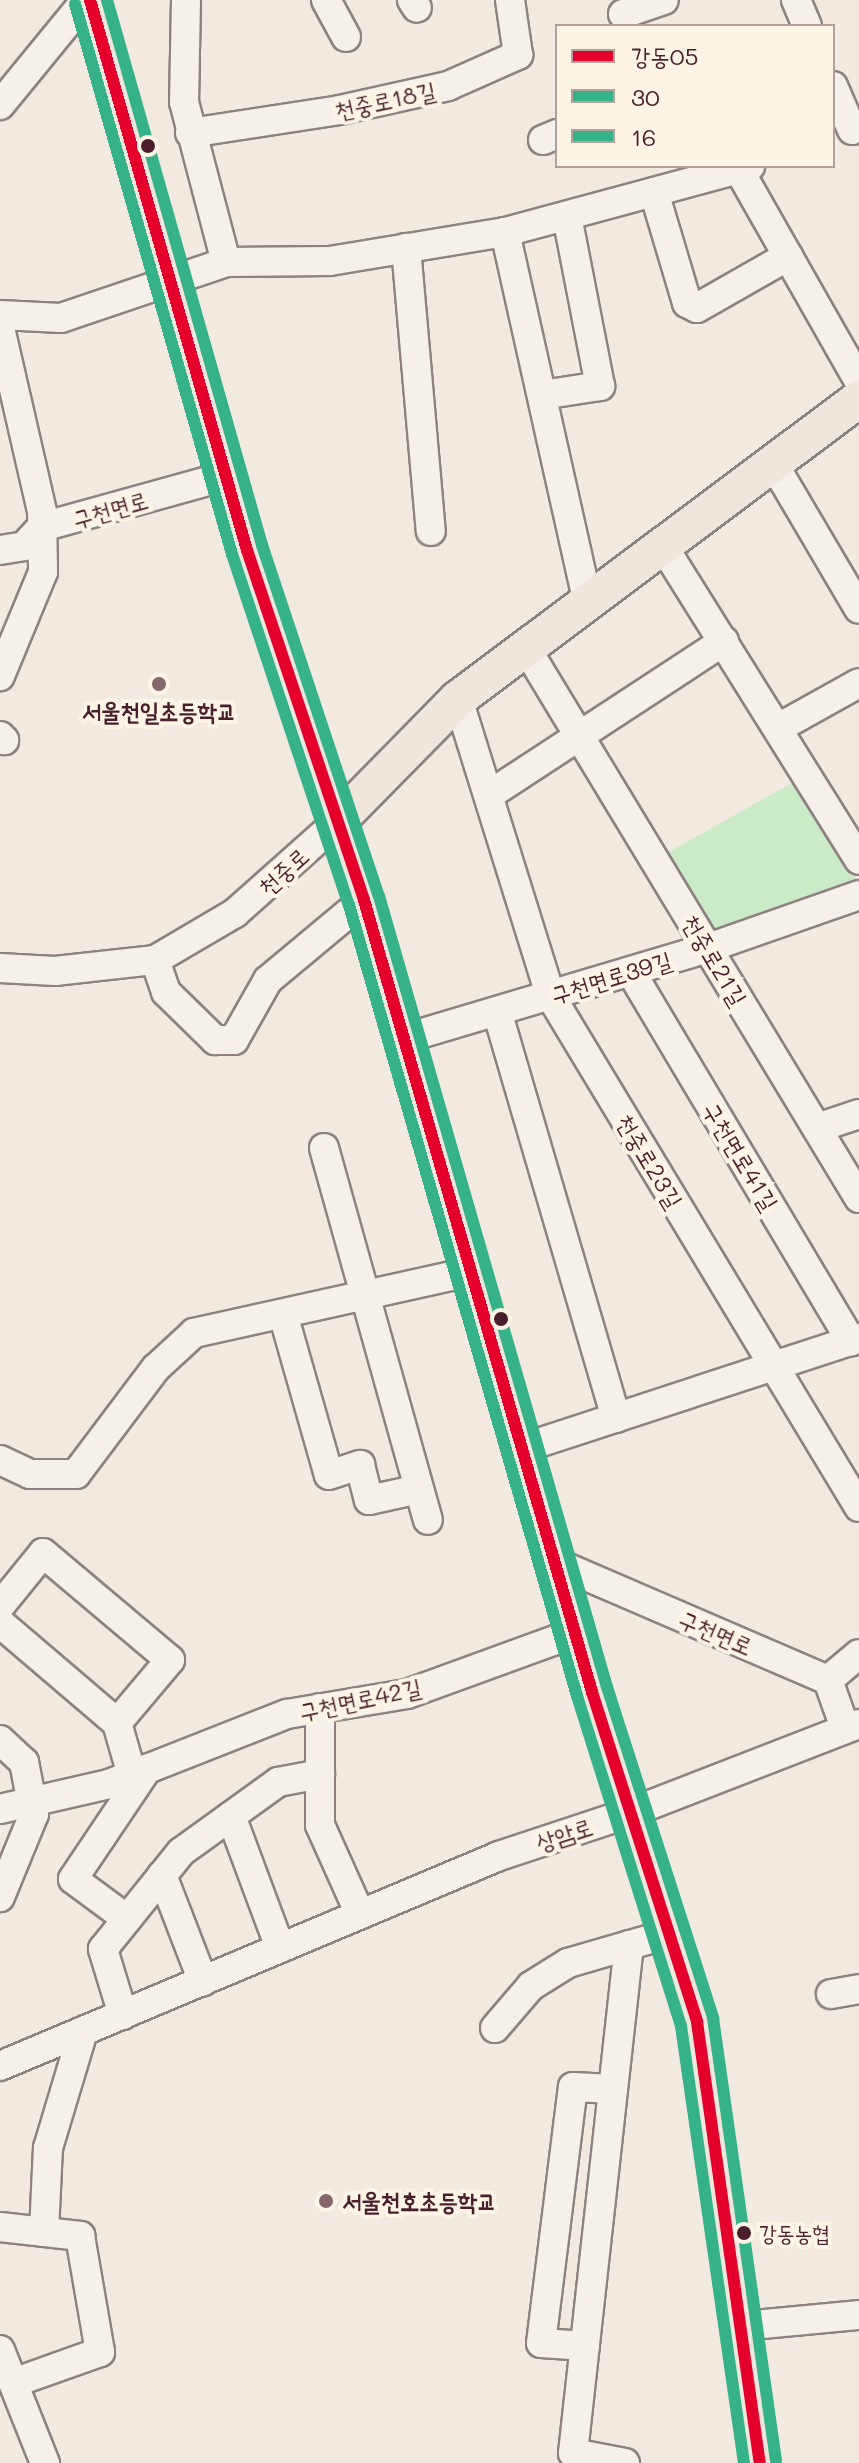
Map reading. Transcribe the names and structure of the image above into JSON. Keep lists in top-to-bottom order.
{
  "streets": {
    "main road": ["천중로"],
    "street": [
      "천중로18길",
      "구천면로",
      "천중로21길",
      "구천면로39길",
      "구천면로41길",
      "천중로23길",
      "구천면로42길",
      "상암로"
    ]
  },
  "crossings": [
    ["천중로", "천중로21길"],
    ["천중로", "천중로23길"],
    ["천중로21길", "구천면로39길"],
    ["구천면로39길", "구천면로41길"],
    ["구천면로39길", "천중로23길"],
    ["구천면로41길", "천중로23길"]
  ],
  "places": ["서울천일초등학교", "서울천호초등학교", "강동농협"],
  "lines": ["transit line 강동05", "transit line 16", "transit line 30"],
  "legend": ["강동05", "30", "16"]
}
